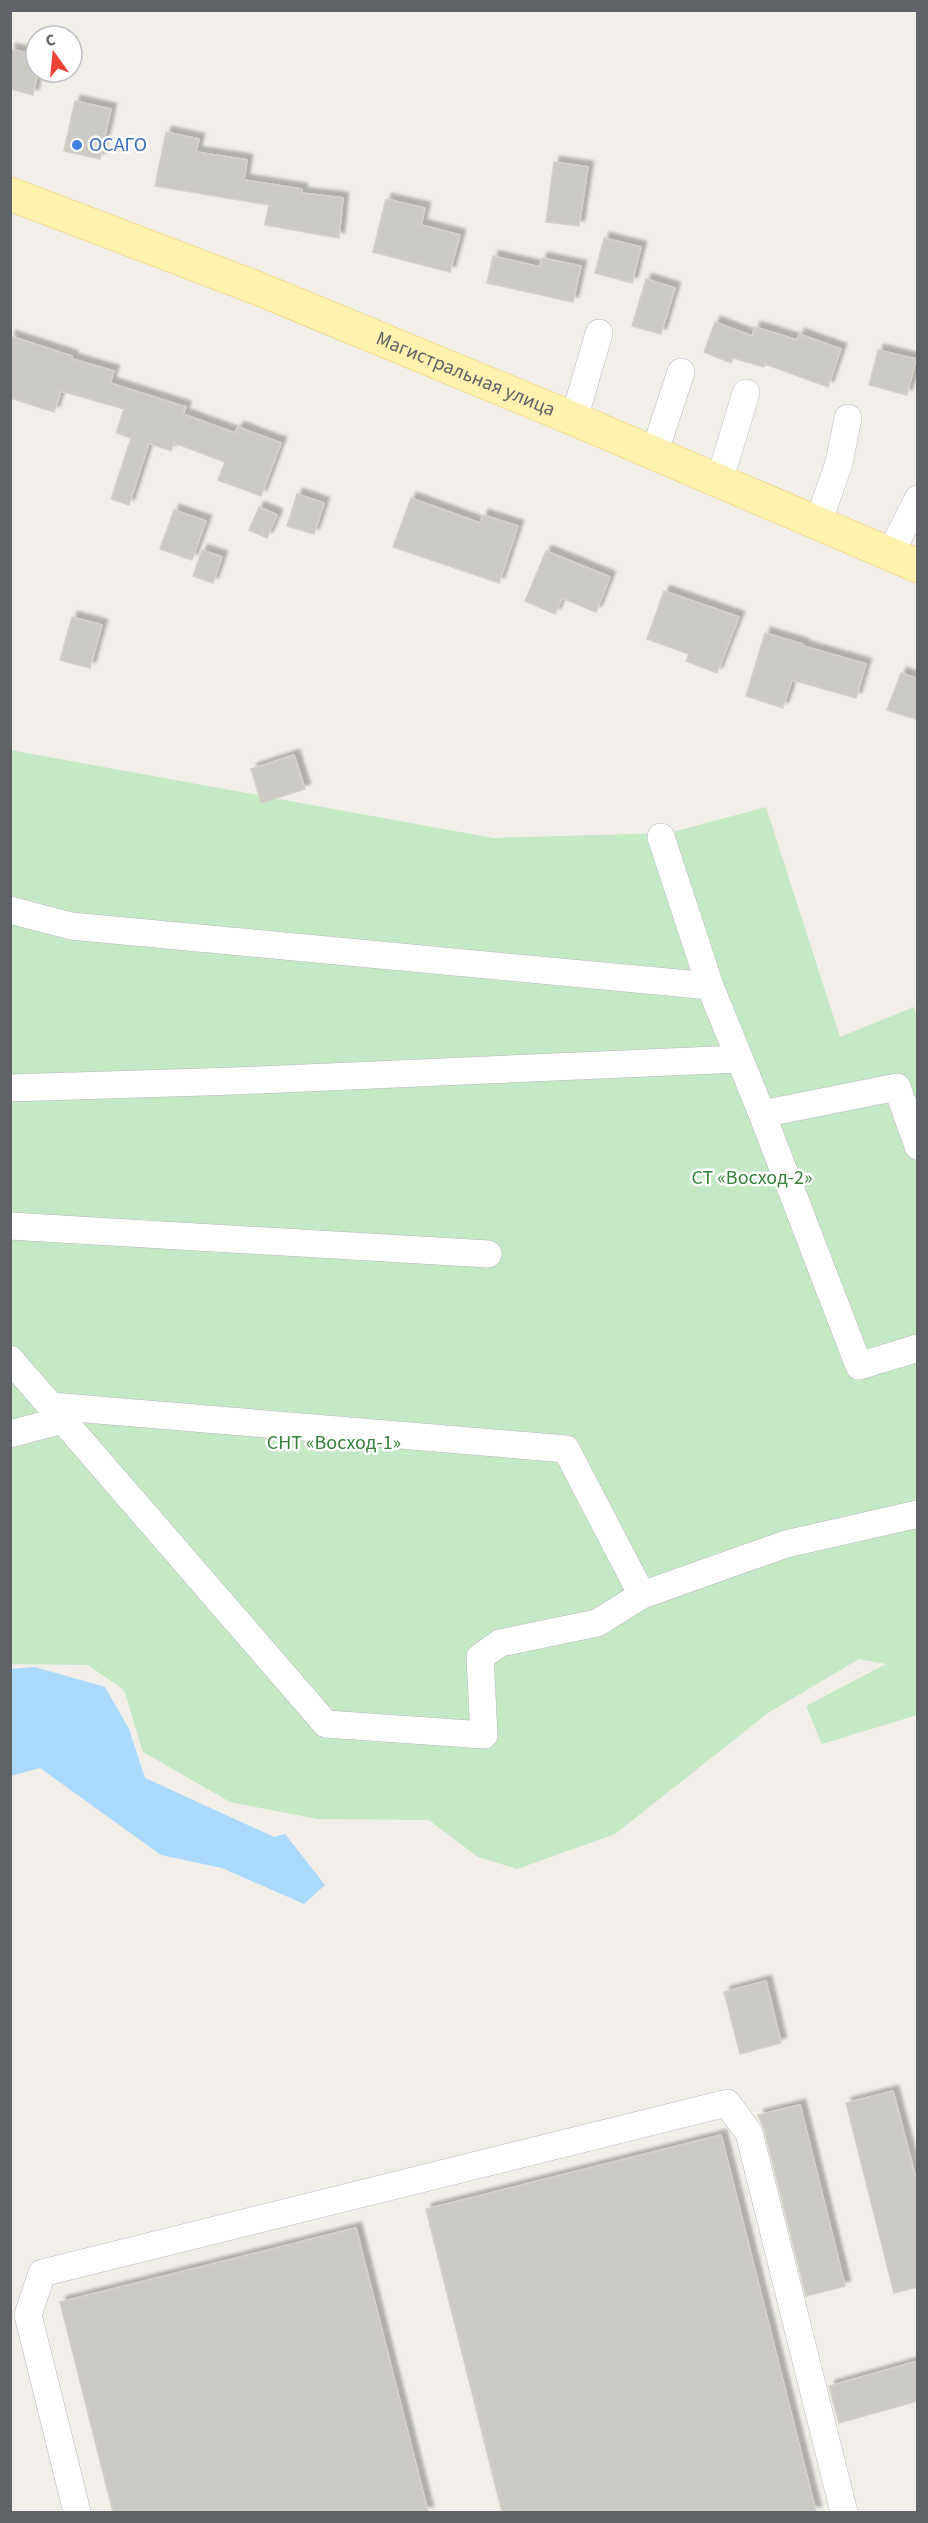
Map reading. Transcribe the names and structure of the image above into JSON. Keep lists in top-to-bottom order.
{
  "streets": {
    "main road": ["Магистральная улица"]
  },
  "parks": ["СТ «Восход-2»", "СНТ «Восход-1»"],
  "places": ["ОСАГО"],
  "north": "top"
}
